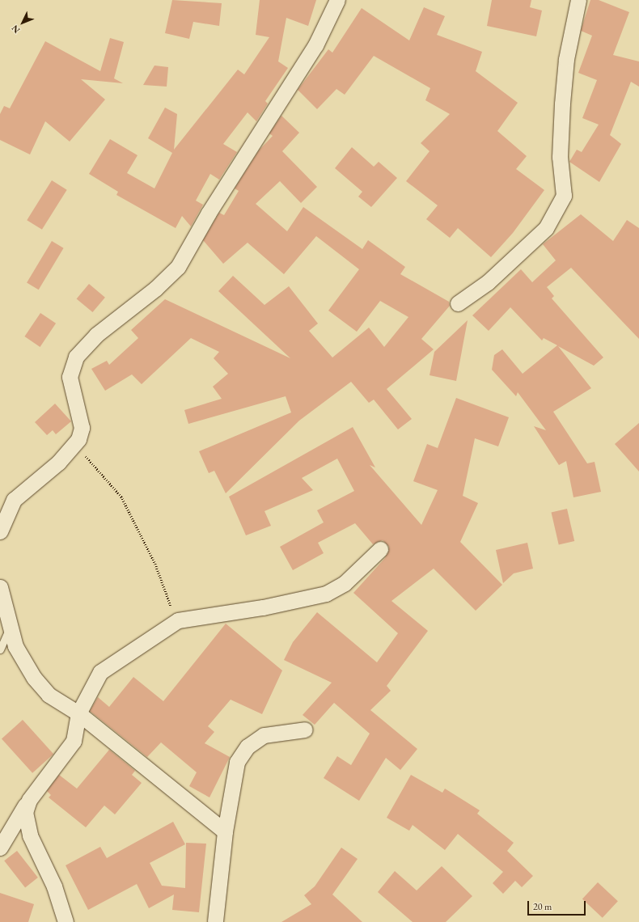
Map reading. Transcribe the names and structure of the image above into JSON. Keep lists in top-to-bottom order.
{
  "scale_bar": "20 m",
  "north": "bottom left"
}
